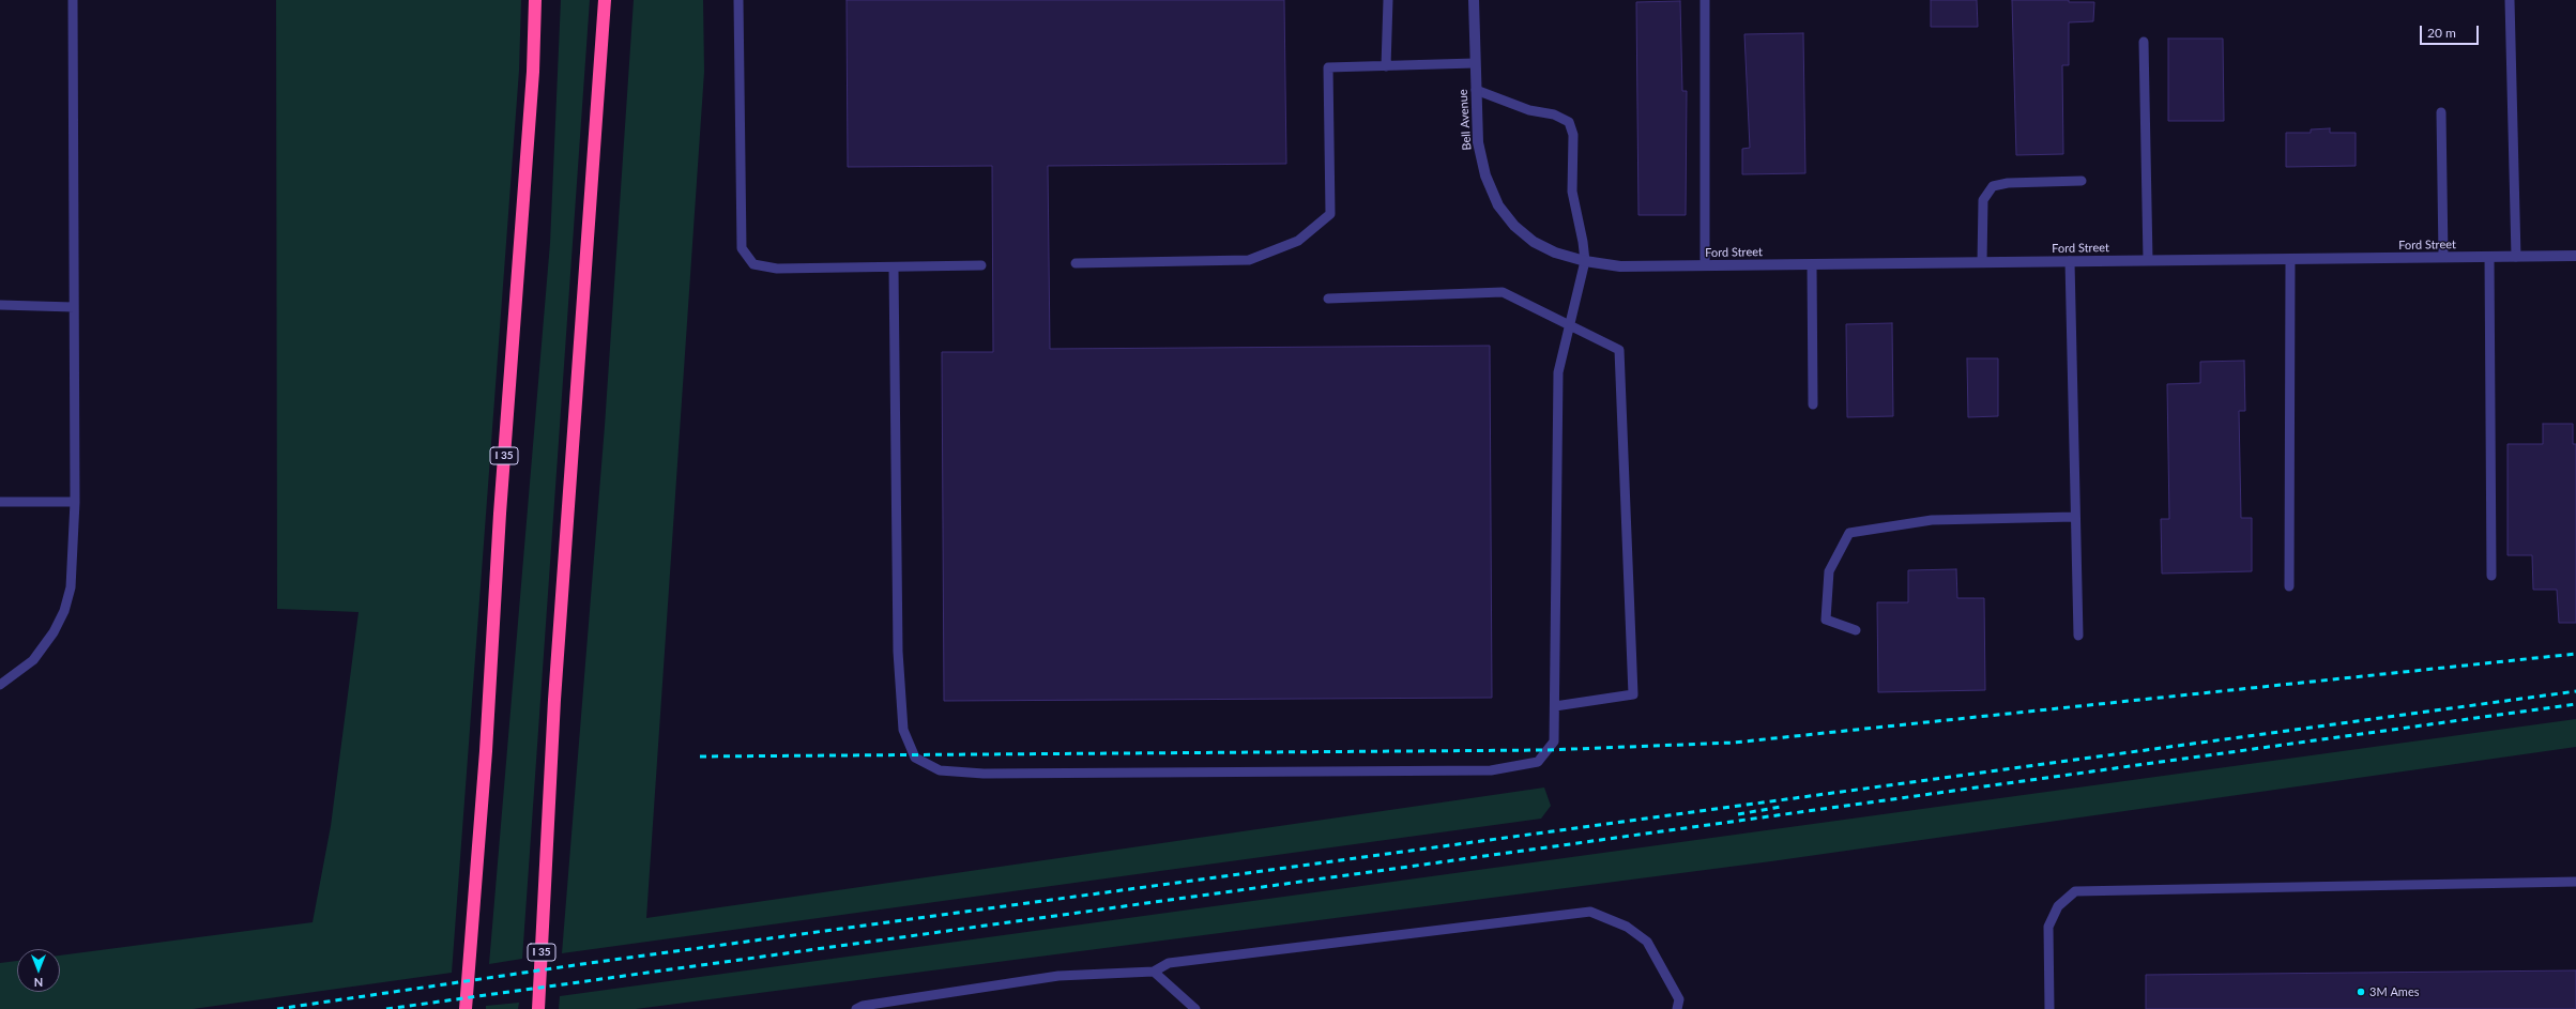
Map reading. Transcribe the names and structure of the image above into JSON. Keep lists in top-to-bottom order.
{
  "streets": {
    "highway": ["I 35"],
    "street": ["Bell Avenue", "Ford Street"]
  },
  "crossings": [
    ["Bell Avenue", "Ford Street"]
  ],
  "places": ["3M Ames"],
  "scale_bar": "20 m",
  "north": "bottom"
}
